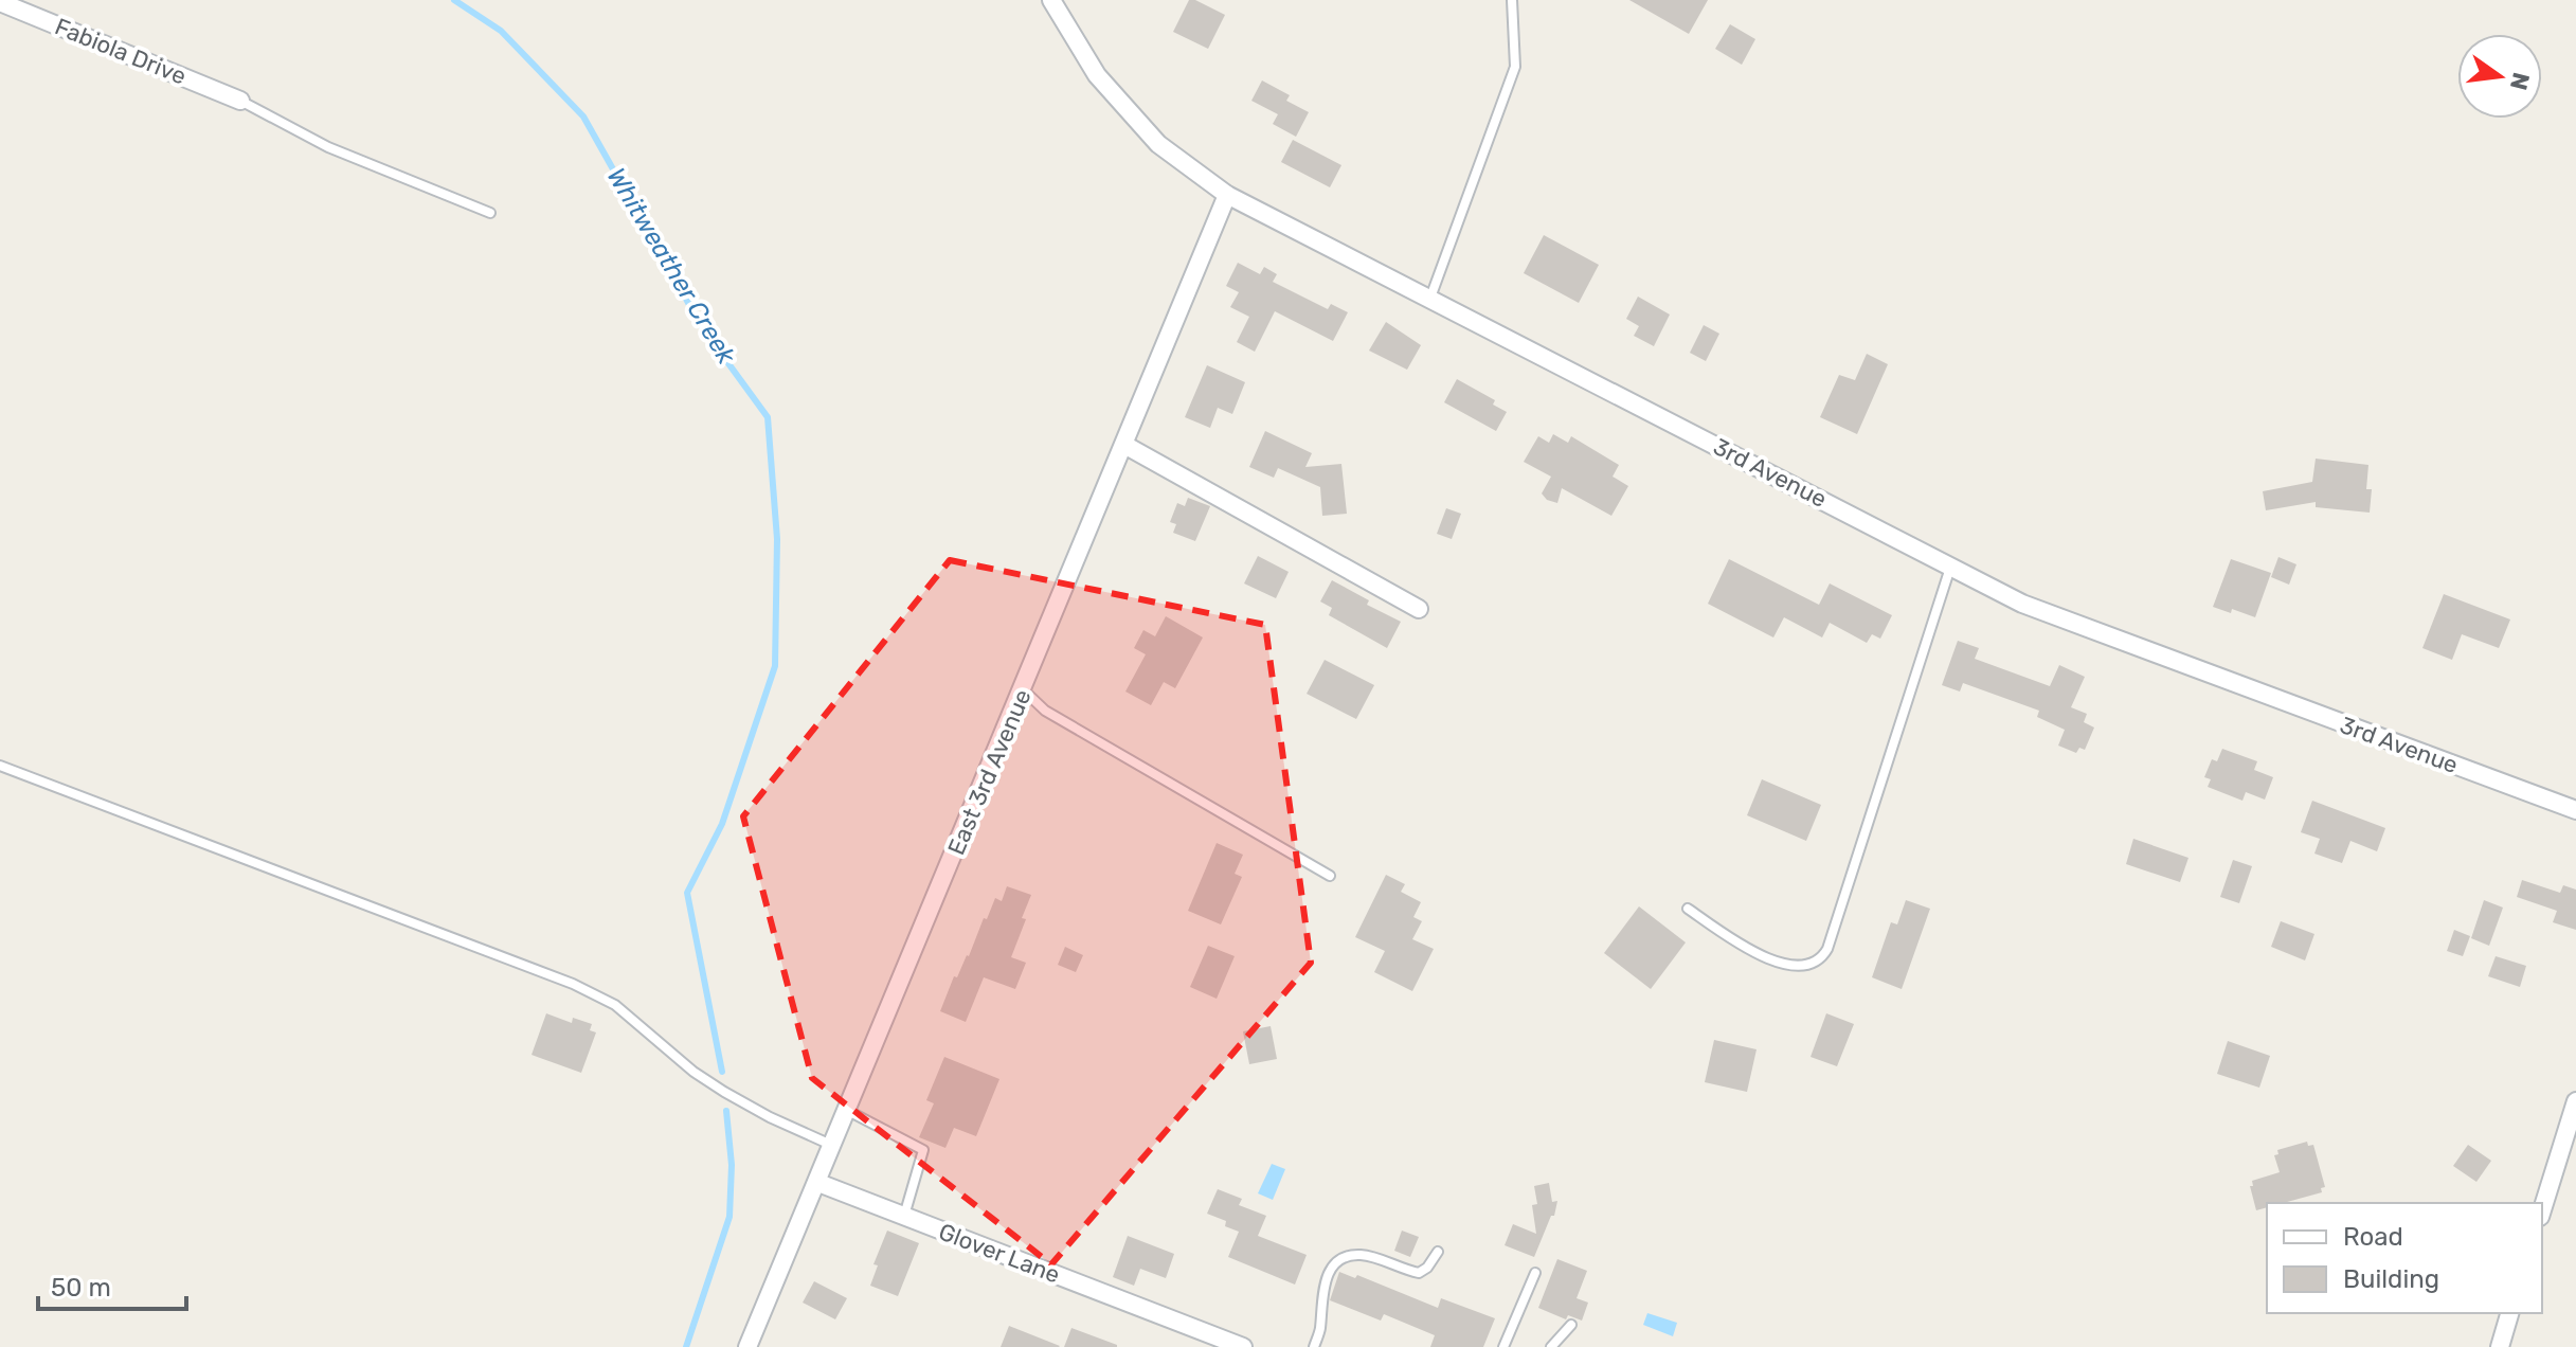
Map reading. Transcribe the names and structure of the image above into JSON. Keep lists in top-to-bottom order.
{
  "streets": {
    "street": [
      "Fabiola Drive",
      "3rd Avenue",
      "East 3rd Avenue",
      "Glover Lane"
    ]
  },
  "crossings": [
    ["3rd Avenue", "East 3rd Avenue"],
    ["East 3rd Avenue", "Glover Lane"]
  ],
  "water": ["Whitweather Creek"],
  "legend": ["Road", "Building"],
  "scale_bar": "50 m",
  "north": "right"
}
